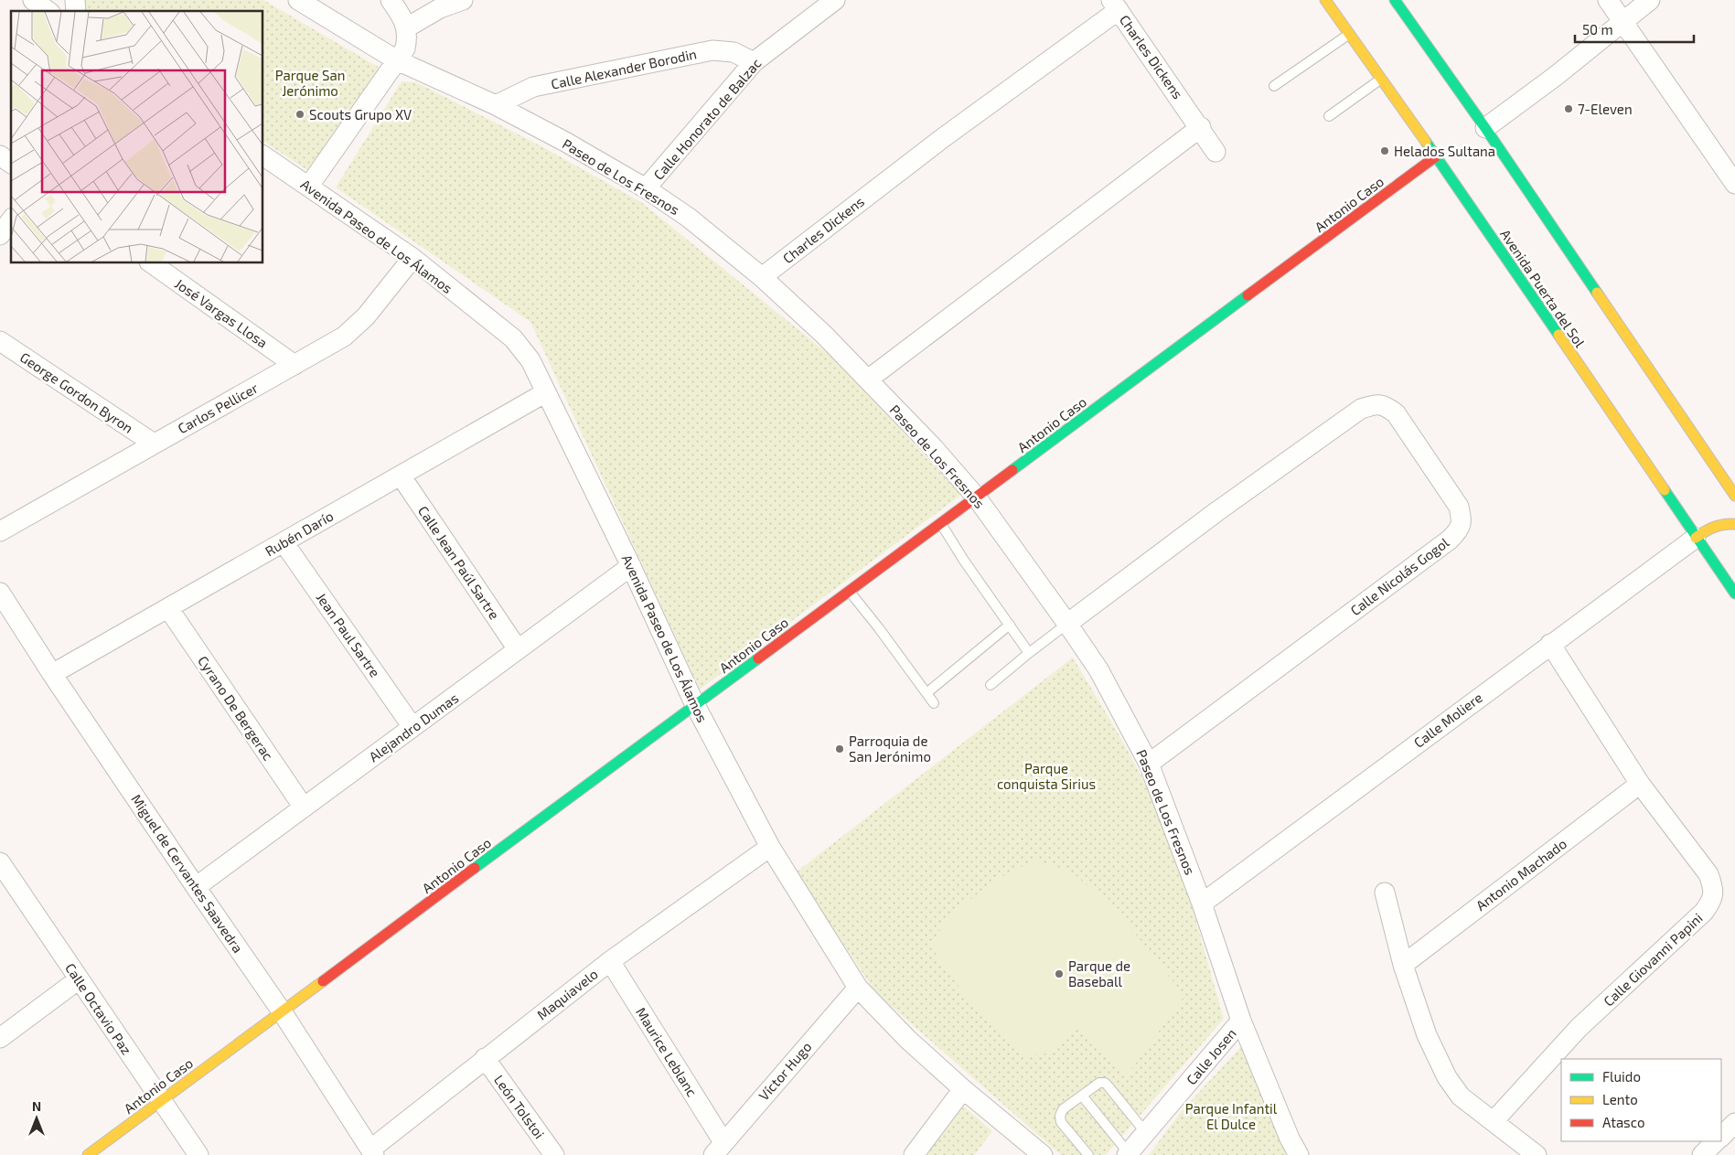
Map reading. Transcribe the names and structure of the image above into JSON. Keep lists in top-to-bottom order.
{
  "streets": {
    "street": [
      "Charles Dickens",
      "Calle Alexander Borodin",
      "Calle Honorato de Balzac",
      "Paseo de Los Fresnos",
      "Antonio Caso",
      "Avenida Paseo de Los Álamos",
      "Avenida Puerta del Sol",
      "José Vargas Llosa",
      "George Gordon Byron",
      "Carlos Pellicer",
      "Rubén Darío",
      "Calle Jean Paúl Sartre",
      "Calle Nicolás Gogol",
      "Jean Paul Sartre",
      "Cyrano De Bergerac",
      "Calle Moliere",
      "Alejandro Dumas",
      "Miguel de Cervantes Saavedra",
      "Antonio Machado",
      "Calle Giovanni Papini",
      "Maquiavelo",
      "Calle Octavio Paz",
      "Maurice Leblanc",
      "Calle Josen",
      "Víctor Hugo",
      "León Tolstoi"
    ]
  },
  "crossings": [
    ["Charles Dickens", "Paseo de Los Fresnos"],
    ["Calle Alexander Borodin", "Calle Honorato de Balzac"],
    ["Calle Alexander Borodin", "Paseo de Los Fresnos"],
    ["Calle Honorato de Balzac", "Paseo de Los Fresnos"],
    ["Paseo de Los Fresnos", "Antonio Caso"],
    ["Paseo de Los Fresnos", "Calle Nicolás Gogol"],
    ["Paseo de Los Fresnos", "Calle Moliere"],
    ["Paseo de Los Fresnos", "Calle Josen"],
    ["Antonio Caso", "Avenida Paseo de Los Álamos"],
    ["Antonio Caso", "Avenida Puerta del Sol"],
    ["Antonio Caso", "Miguel de Cervantes Saavedra"],
    ["Antonio Caso", "Calle Octavio Paz"],
    ["Avenida Paseo de Los Álamos", "Carlos Pellicer"],
    ["Avenida Paseo de Los Álamos", "Rubén Darío"],
    ["Avenida Paseo de Los Álamos", "Alejandro Dumas"],
    ["Avenida Paseo de Los Álamos", "Maquiavelo"],
    ["Avenida Paseo de Los Álamos", "Víctor Hugo"],
    ["Avenida Puerta del Sol", "Calle Moliere"],
    ["José Vargas Llosa", "Carlos Pellicer"],
    ["George Gordon Byron", "Carlos Pellicer"],
    ["Rubén Darío", "Calle Jean Paúl Sartre"],
    ["Rubén Darío", "Jean Paul Sartre"],
    ["Rubén Darío", "Cyrano De Bergerac"],
    ["Rubén Darío", "Miguel de Cervantes Saavedra"],
    ["Calle Jean Paúl Sartre", "Alejandro Dumas"],
    ["Jean Paul Sartre", "Alejandro Dumas"],
    ["Cyrano De Bergerac", "Alejandro Dumas"],
    ["Calle Moliere", "Calle Giovanni Papini"],
    ["Alejandro Dumas", "Miguel de Cervantes Saavedra"],
    ["Miguel de Cervantes Saavedra", "Maquiavelo"],
    ["Antonio Machado", "Calle Giovanni Papini"],
    ["Maquiavelo", "Maurice Leblanc"],
    ["Maquiavelo", "León Tolstoi"],
    ["Maurice Leblanc", "Víctor Hugo"]
  ],
  "parks": ["Parque San Jerónimo", "Parque conquista Sirius", "Parque Infantil El Dulce"],
  "places": [
    "7-Eleven",
    "Scouts Grupo XV",
    "Helados Sultana",
    "Parroquia de San Jerónimo",
    "Parque de Baseball"
  ],
  "legend": ["Fluido", "Lento", "Atasco"],
  "scale_bar": "50 m",
  "north": "top"
}
